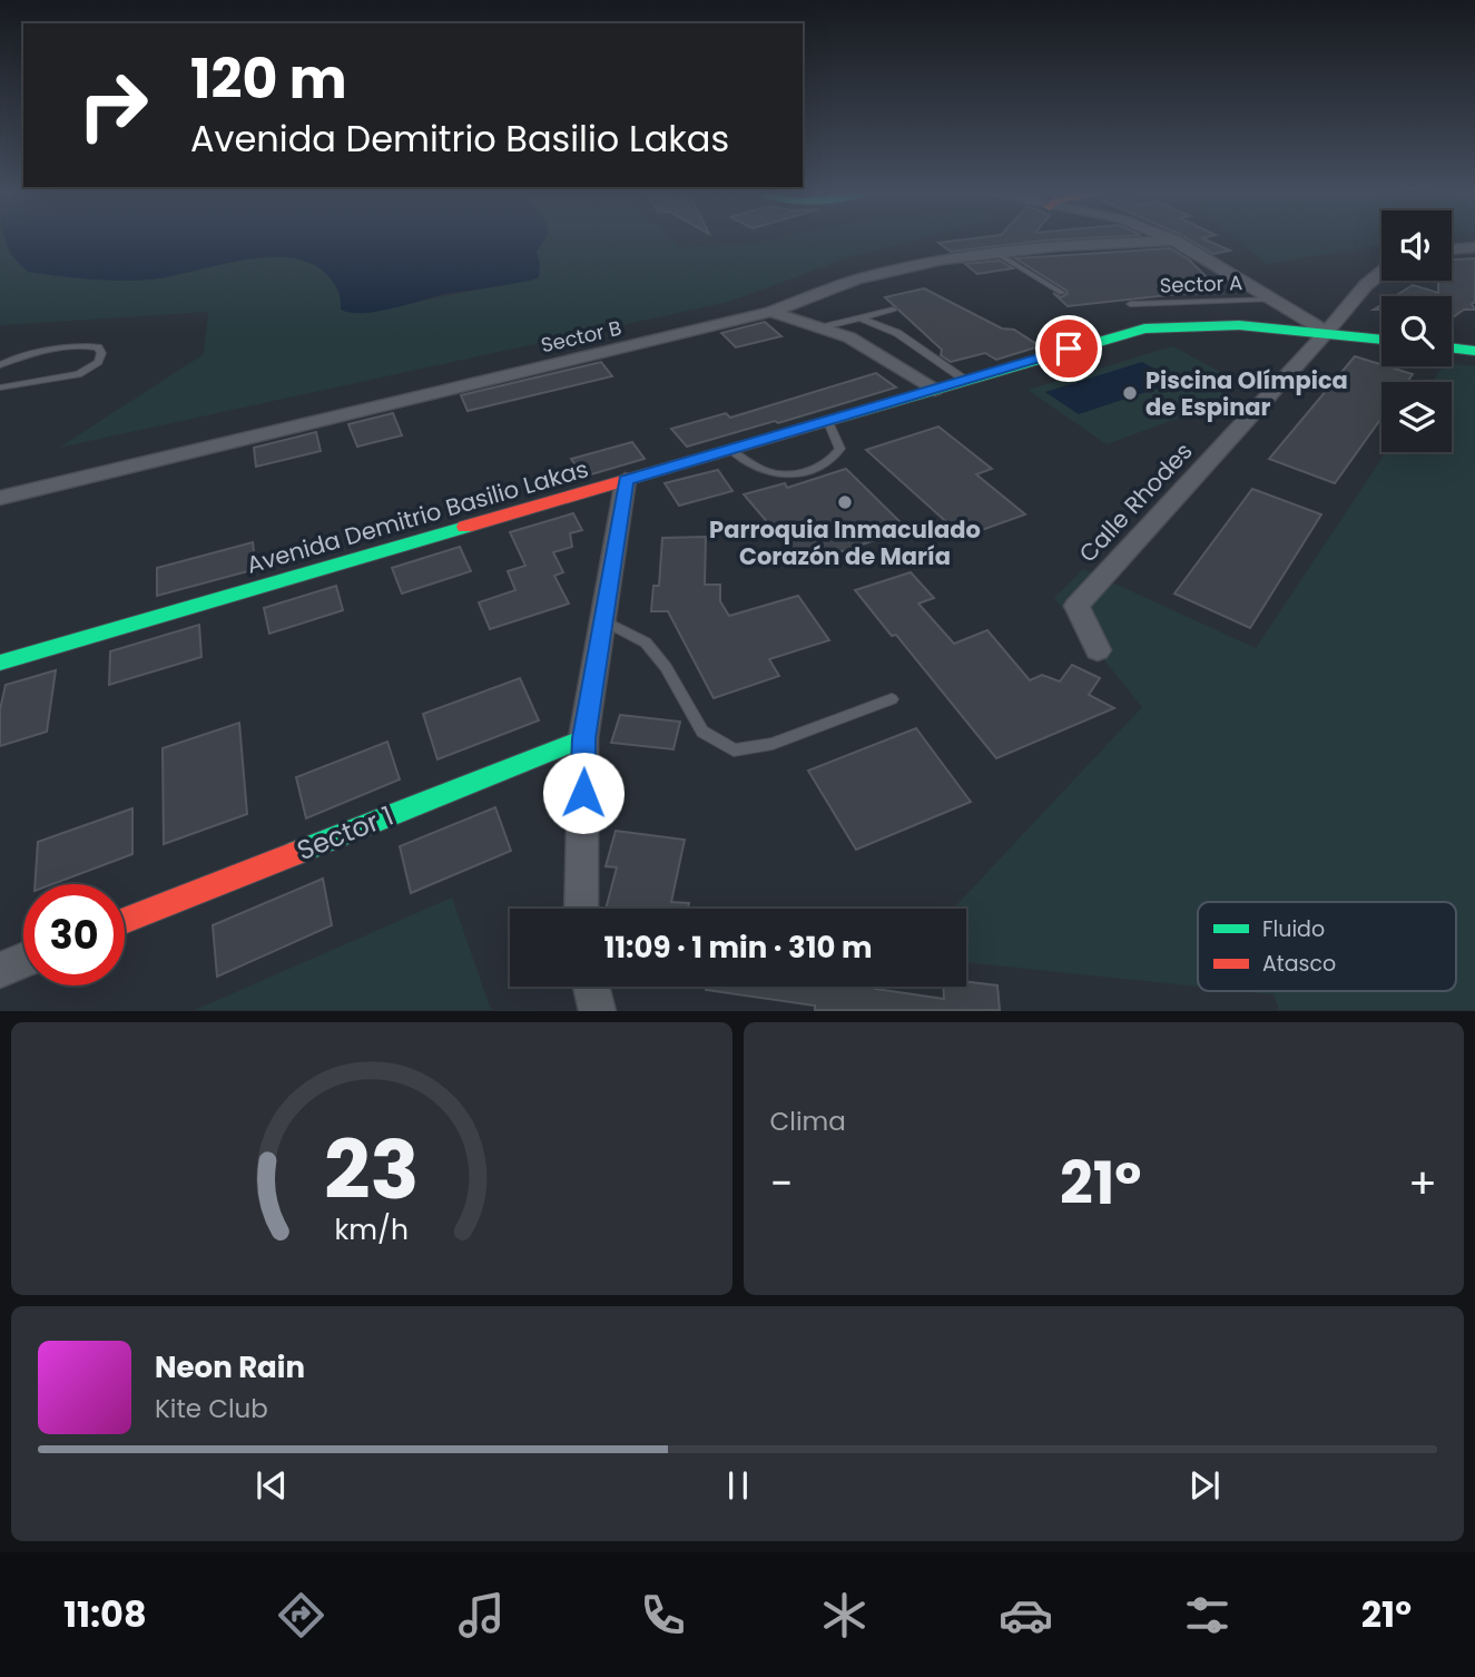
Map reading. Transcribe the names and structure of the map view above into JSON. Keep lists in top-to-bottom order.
{
  "streets": {
    "street": [
      "Sector B",
      "Calle Rhodes",
      "Avenida Demitrio Basilio Lakas",
      "Sector 1"
    ],
    "lane": ["Sector A"]
  },
  "crossings": [
    ["Calle Rhodes", "Avenida Demitrio Basilio Lakas"]
  ],
  "places": ["Piscina Olímpica de Espinar", "Parroquia Inmaculado Corazón de María"],
  "legend": ["Fluido", "Atasco"],
  "page": {
    "turn": ["120 m", "Avenida Demitrio Basilio Lakas"],
    "limit": "30",
    "trip": "11:09 · 1 min · 310 m",
    "tile": "Clima",
    "heat": ["−", "21°", "+"],
    "song": ["Neon Rain", "Kite Club"],
    "tabs": ["11:08", "21°"],
    "gauge": ["23", "km/h"]
  }
}
